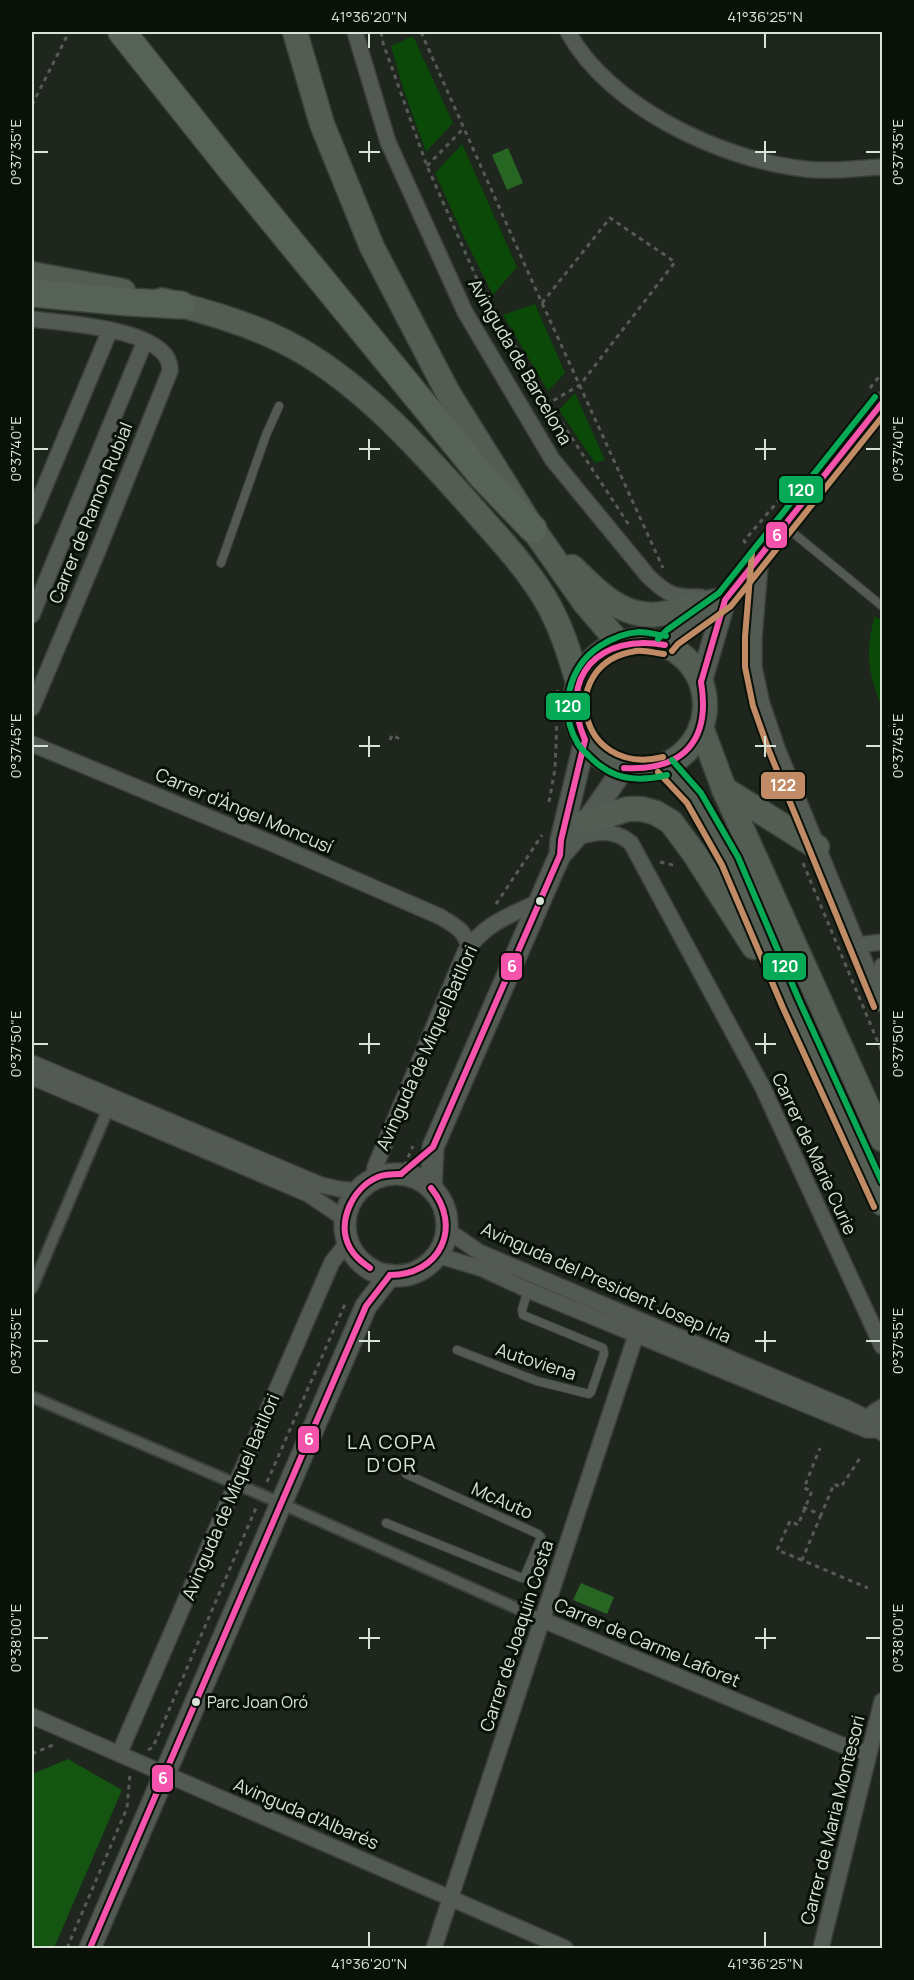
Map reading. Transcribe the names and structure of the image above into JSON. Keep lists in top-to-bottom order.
{
  "streets": {
    "main road": ["Avinguda de Miquel Batllori"],
    "street": [
      "Avinguda de Barcelona",
      "Carrer de Ramon Rubial",
      "Carrer d'Àngel Moncusí",
      "Carrer de Marie Curie",
      "Avinguda del President Josep Irla",
      "Carrer de Joaquin Costa",
      "Carrer de Carme Laforet",
      "Avinguda d'Albarés",
      "Carrer de Maria Montesori"
    ],
    "lane": ["Autoviena", "McAuto"]
  },
  "crossings": [
    ["Carrer d'Àngel Moncusí", "Avinguda de Miquel Batllori"],
    ["Avinguda de Miquel Batllori", "Carrer de Marie Curie"],
    ["Avinguda de Miquel Batllori", "Avinguda del President Josep Irla"],
    ["Avinguda de Miquel Batllori", "Carrer de Carme Laforet"],
    ["Avinguda de Miquel Batllori", "Avinguda d'Albarés"],
    ["Avinguda del President Josep Irla", "Autoviena"],
    ["Avinguda del President Josep Irla", "Carrer de Joaquin Costa"],
    ["Carrer de Joaquin Costa", "Carrer de Carme Laforet"],
    ["Carrer de Joaquin Costa", "Avinguda d'Albarés"],
    ["Carrer de Carme Laforet", "Carrer de Maria Montesori"]
  ],
  "districts": ["LA COPA D'OR"],
  "places": ["Parc Joan Oró"],
  "lines": ["transit line 120", "transit line 6", "transit line 122"],
  "coordinates": [
    "41°36'20\"N",
    "41°36'25\"N",
    "0°37'35\"E",
    "0°37'40\"E",
    "0°37'45\"E",
    "0°37'50\"E",
    "0°37'55\"E",
    "0°38'00\"E"
  ]
}
